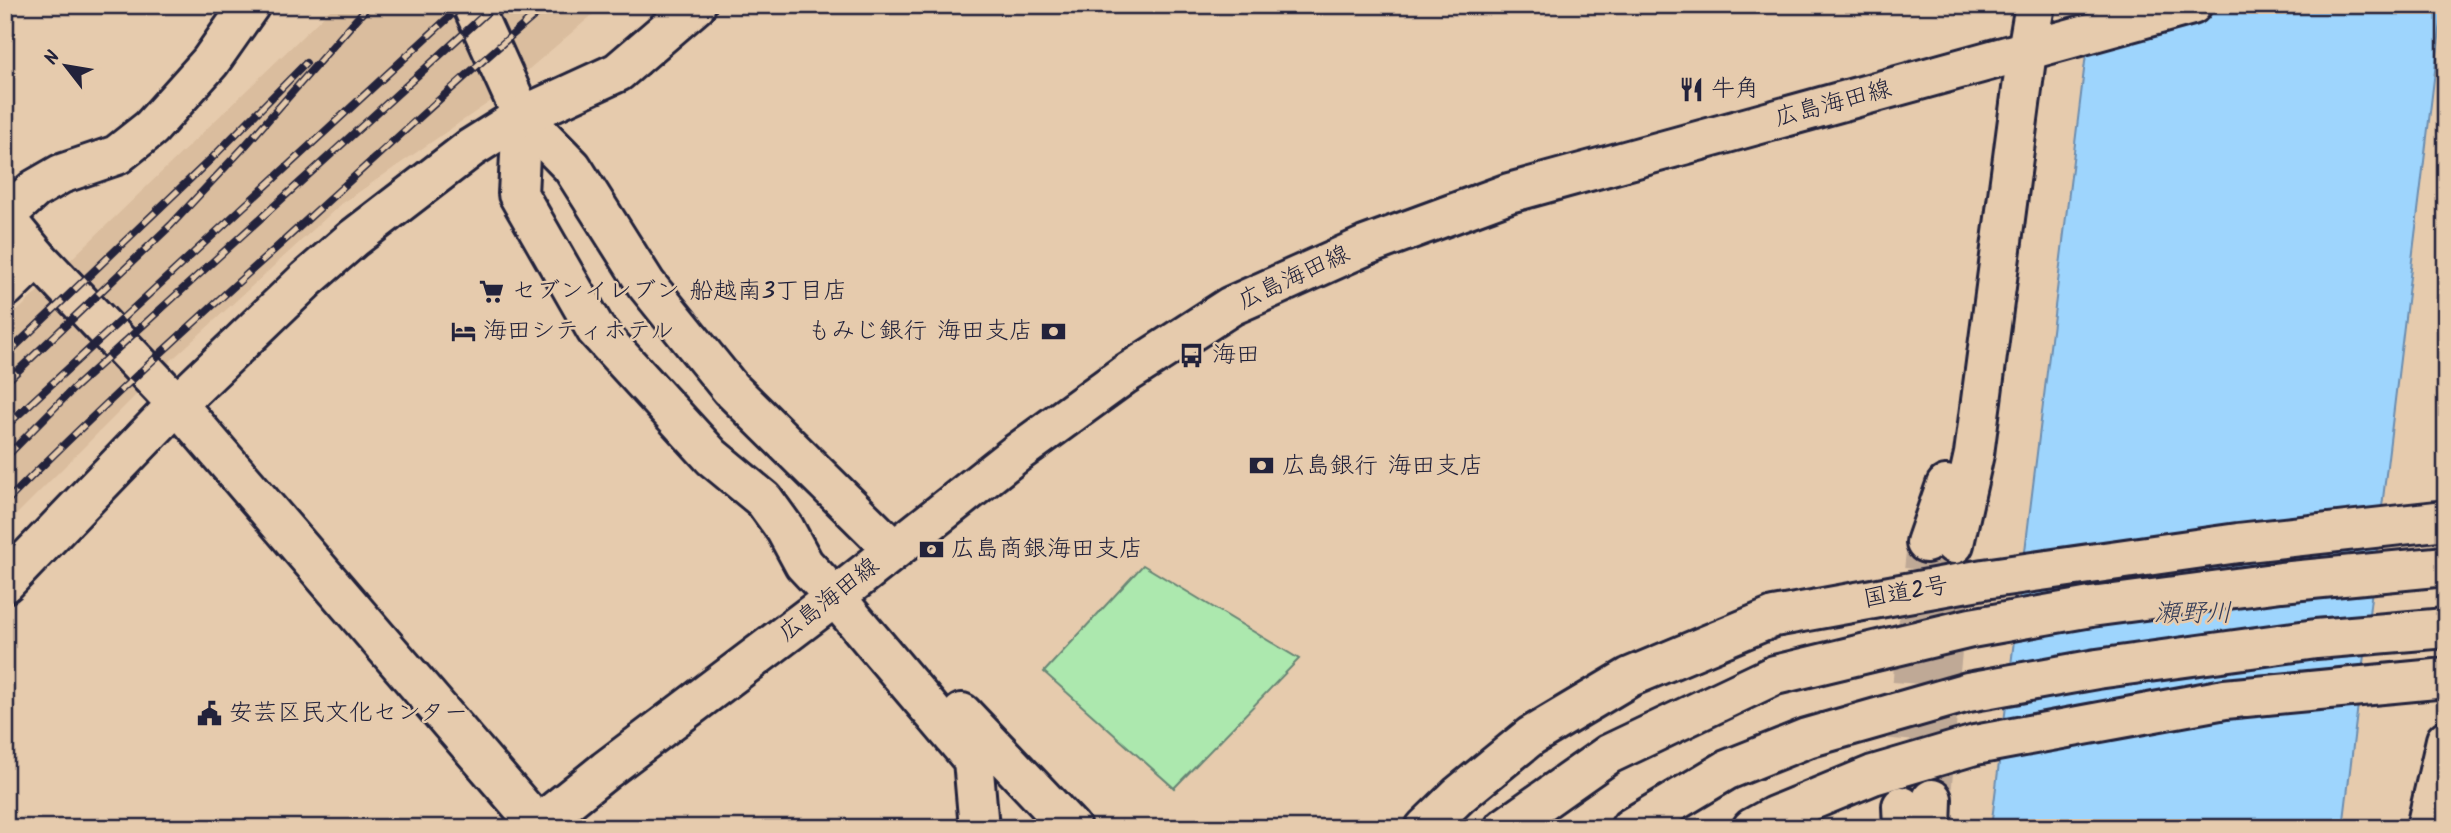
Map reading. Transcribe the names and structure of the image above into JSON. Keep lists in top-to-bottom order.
{
  "streets": {
    "main road": ["広島海田線", "国道2号"]
  },
  "water": ["瀬野川"],
  "places": {
    "restaurant": ["牛角"],
    "supermarket": ["セブンイレブン 船越南3丁目店"],
    "hotel": ["海田シティホテル"],
    "bank": ["もみじ銀行 海田支店", "広島銀行 海田支店", "広島商銀海田支店"],
    "bus stop": ["海田"],
    "public building": ["安芸区民文化センター"]
  },
  "north": "top left"
}
